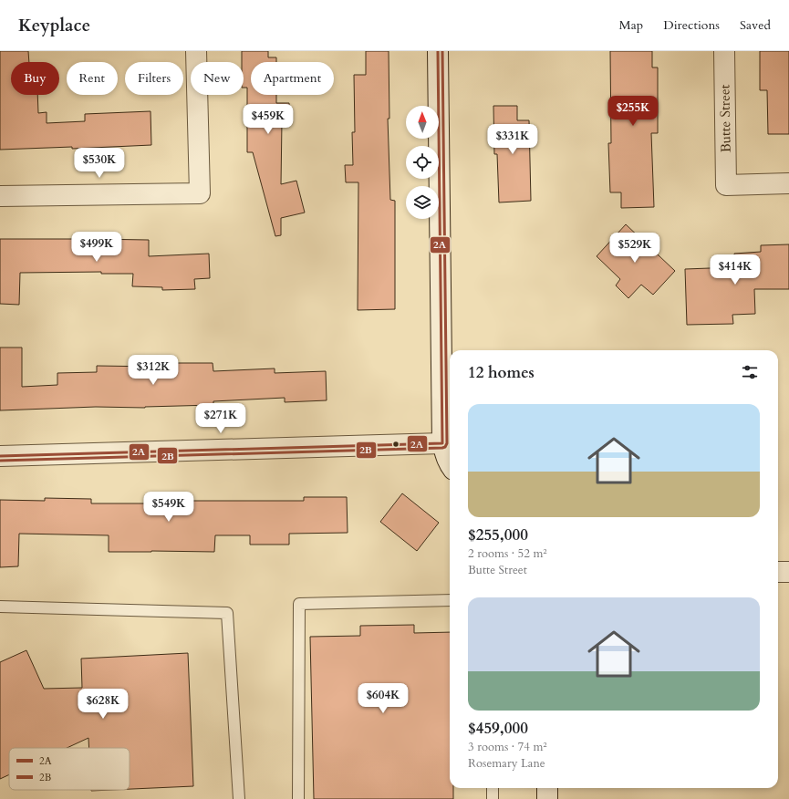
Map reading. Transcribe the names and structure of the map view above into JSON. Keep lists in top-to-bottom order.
{
  "streets": {
    "street": ["Butte Street"]
  },
  "lines": ["transit line 2A", "transit line 2B"],
  "legend": ["2A", "2B"],
  "north": "top",
  "page": {
    "header": "Keyplace",
    "nav": ["Map", "Directions", "Saved"],
    "chip": [
      "Buy",
      "Rent",
      "Filters",
      "New",
      "Apartment"
    ],
    "price": [
      "$255K",
      "$459K",
      "$331K",
      "$530K",
      "$499K",
      "$529K",
      "$414K",
      "$312K",
      "$271K",
      "$549K",
      "$604K",
      "$628K"
    ],
    "heading": "12 homes",
    "list": [
      {
        "name": "$255,000",
        "note": "2 rooms · 52 m² · Butte Street"
      },
      {
        "name": "$459,000",
        "note": "3 rooms · 74 m² · Rosemary Lane"
      }
    ]
  }
}
